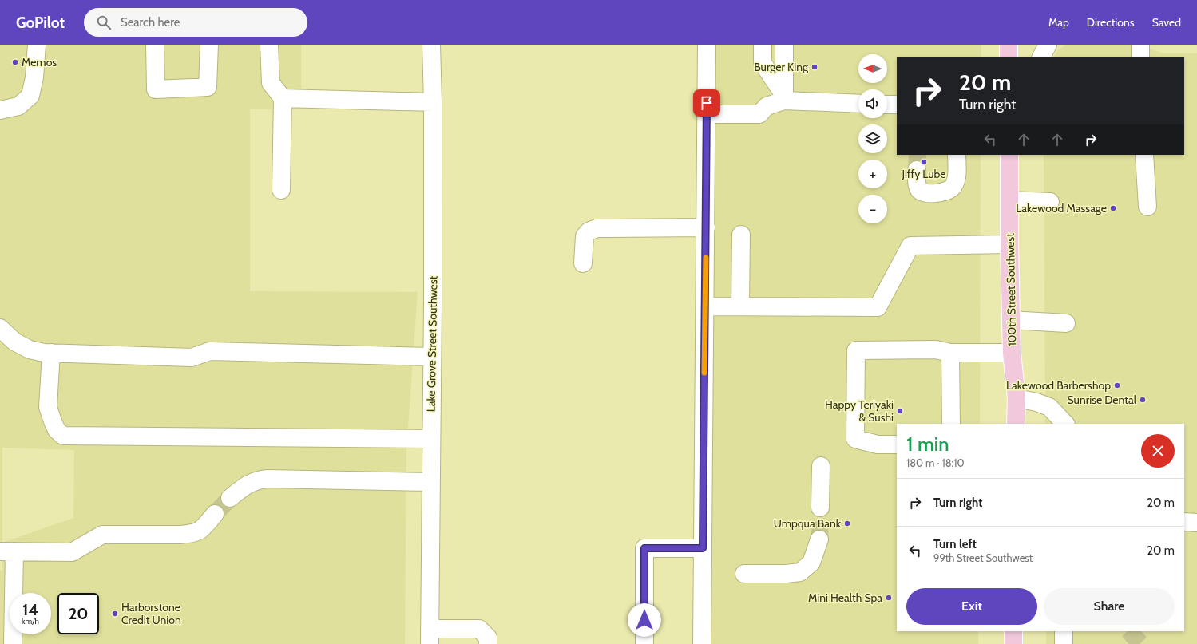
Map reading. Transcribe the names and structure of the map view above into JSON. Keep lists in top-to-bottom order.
{
  "streets": {
    "main road": ["100th Street Southwest"],
    "street": ["Lake Grove Street Southwest"]
  },
  "places": [
    "Memos",
    "Burger King",
    "Jiffy Lube",
    "Lakewood Massage",
    "Lakewood Barbershop",
    "Sunrise Dental",
    "Happy Teriyaki & Sushi",
    "Umpqua Bank",
    "Mini Health Spa",
    "Harborstone Credit Union"
  ],
  "north": "left",
  "page": {
    "header": "GoPilot",
    "search": "Search here",
    "nav": ["Map", "Directions", "Saved"],
    "map_buttons": ["+", "−"],
    "turn": ["20 m", "Turn right"],
    "heading": ["1 min", "180 m · 18:10"],
    "list": [
      {
        "name": "Turn right",
        "value": "20 m"
      },
      {
        "name": "Turn left",
        "note": "99th Street Southwest",
        "value": "20 m"
      }
    ],
    "buttons": ["Exit", "Share"],
    "speed": "14 km/h",
    "limit": "20"
  }
}
